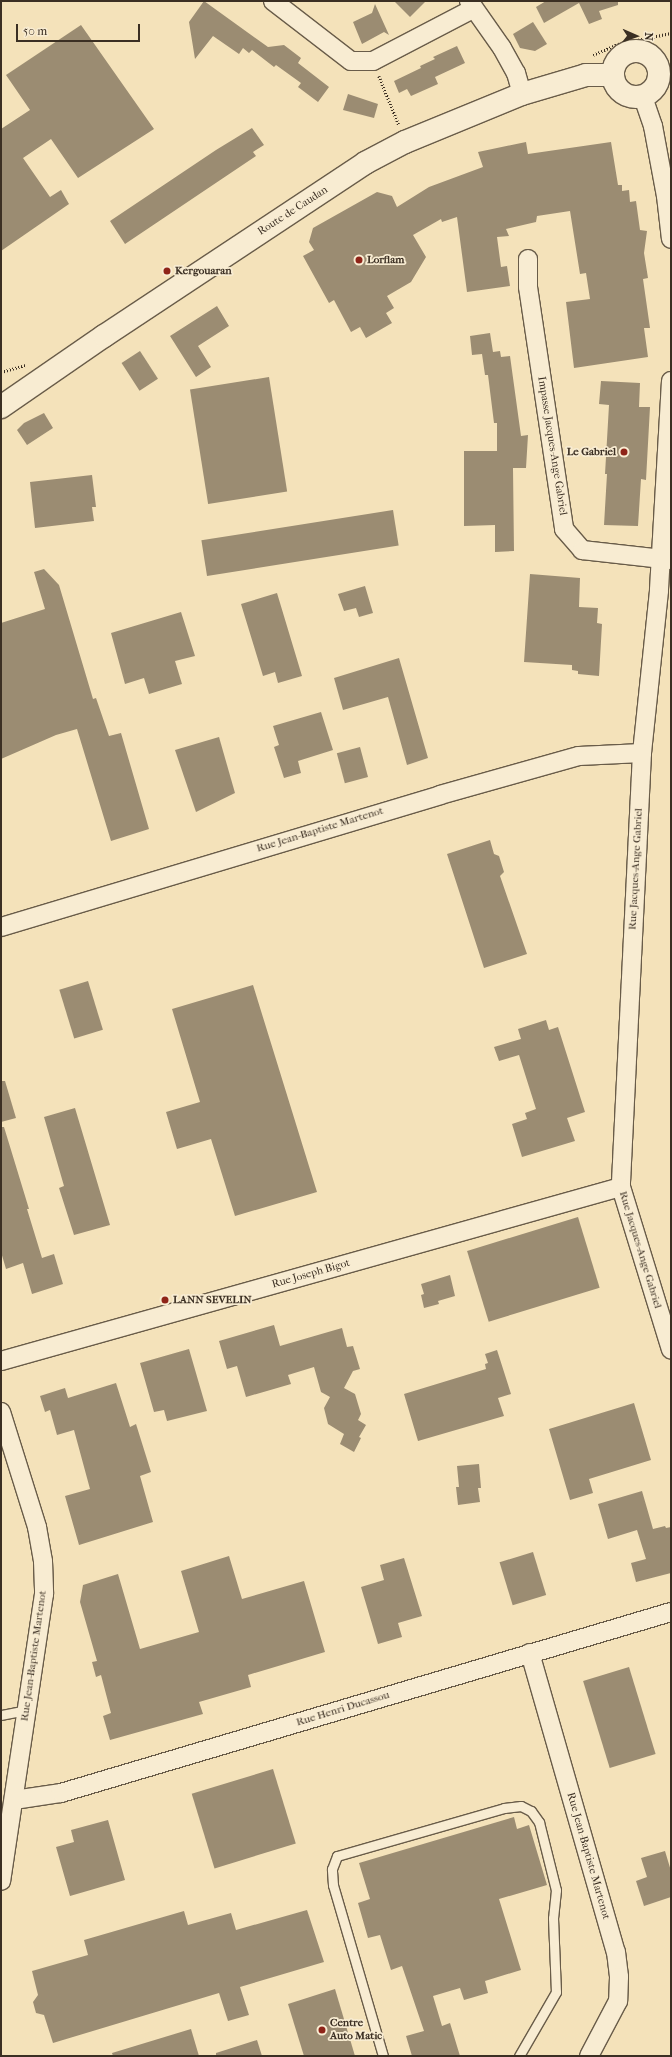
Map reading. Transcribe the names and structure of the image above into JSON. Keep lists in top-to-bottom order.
{
  "streets": {
    "street": [
      "Route de Caudan",
      "Impasse Jacques-Ange Gabriel",
      "Rue Jean-Baptiste Martenot",
      "Rue Jacques-Ange Gabriel",
      "Rue Joseph Bigot",
      "Rue Henri Ducassou"
    ]
  },
  "crossings": [
    ["Impasse Jacques-Ange Gabriel", "Rue Jacques-Ange Gabriel"],
    ["Rue Jean-Baptiste Martenot", "Rue Jacques-Ange Gabriel"],
    ["Rue Jean-Baptiste Martenot", "Rue Henri Ducassou"],
    ["Rue Jacques-Ange Gabriel", "Rue Joseph Bigot"]
  ],
  "places": [
    "Lorflam",
    "Kergouaran",
    "Le Gabriel",
    "LANN SEVELIN",
    "Centre Auto Matic"
  ],
  "scale_bar": "50 m",
  "north": "right"
}
